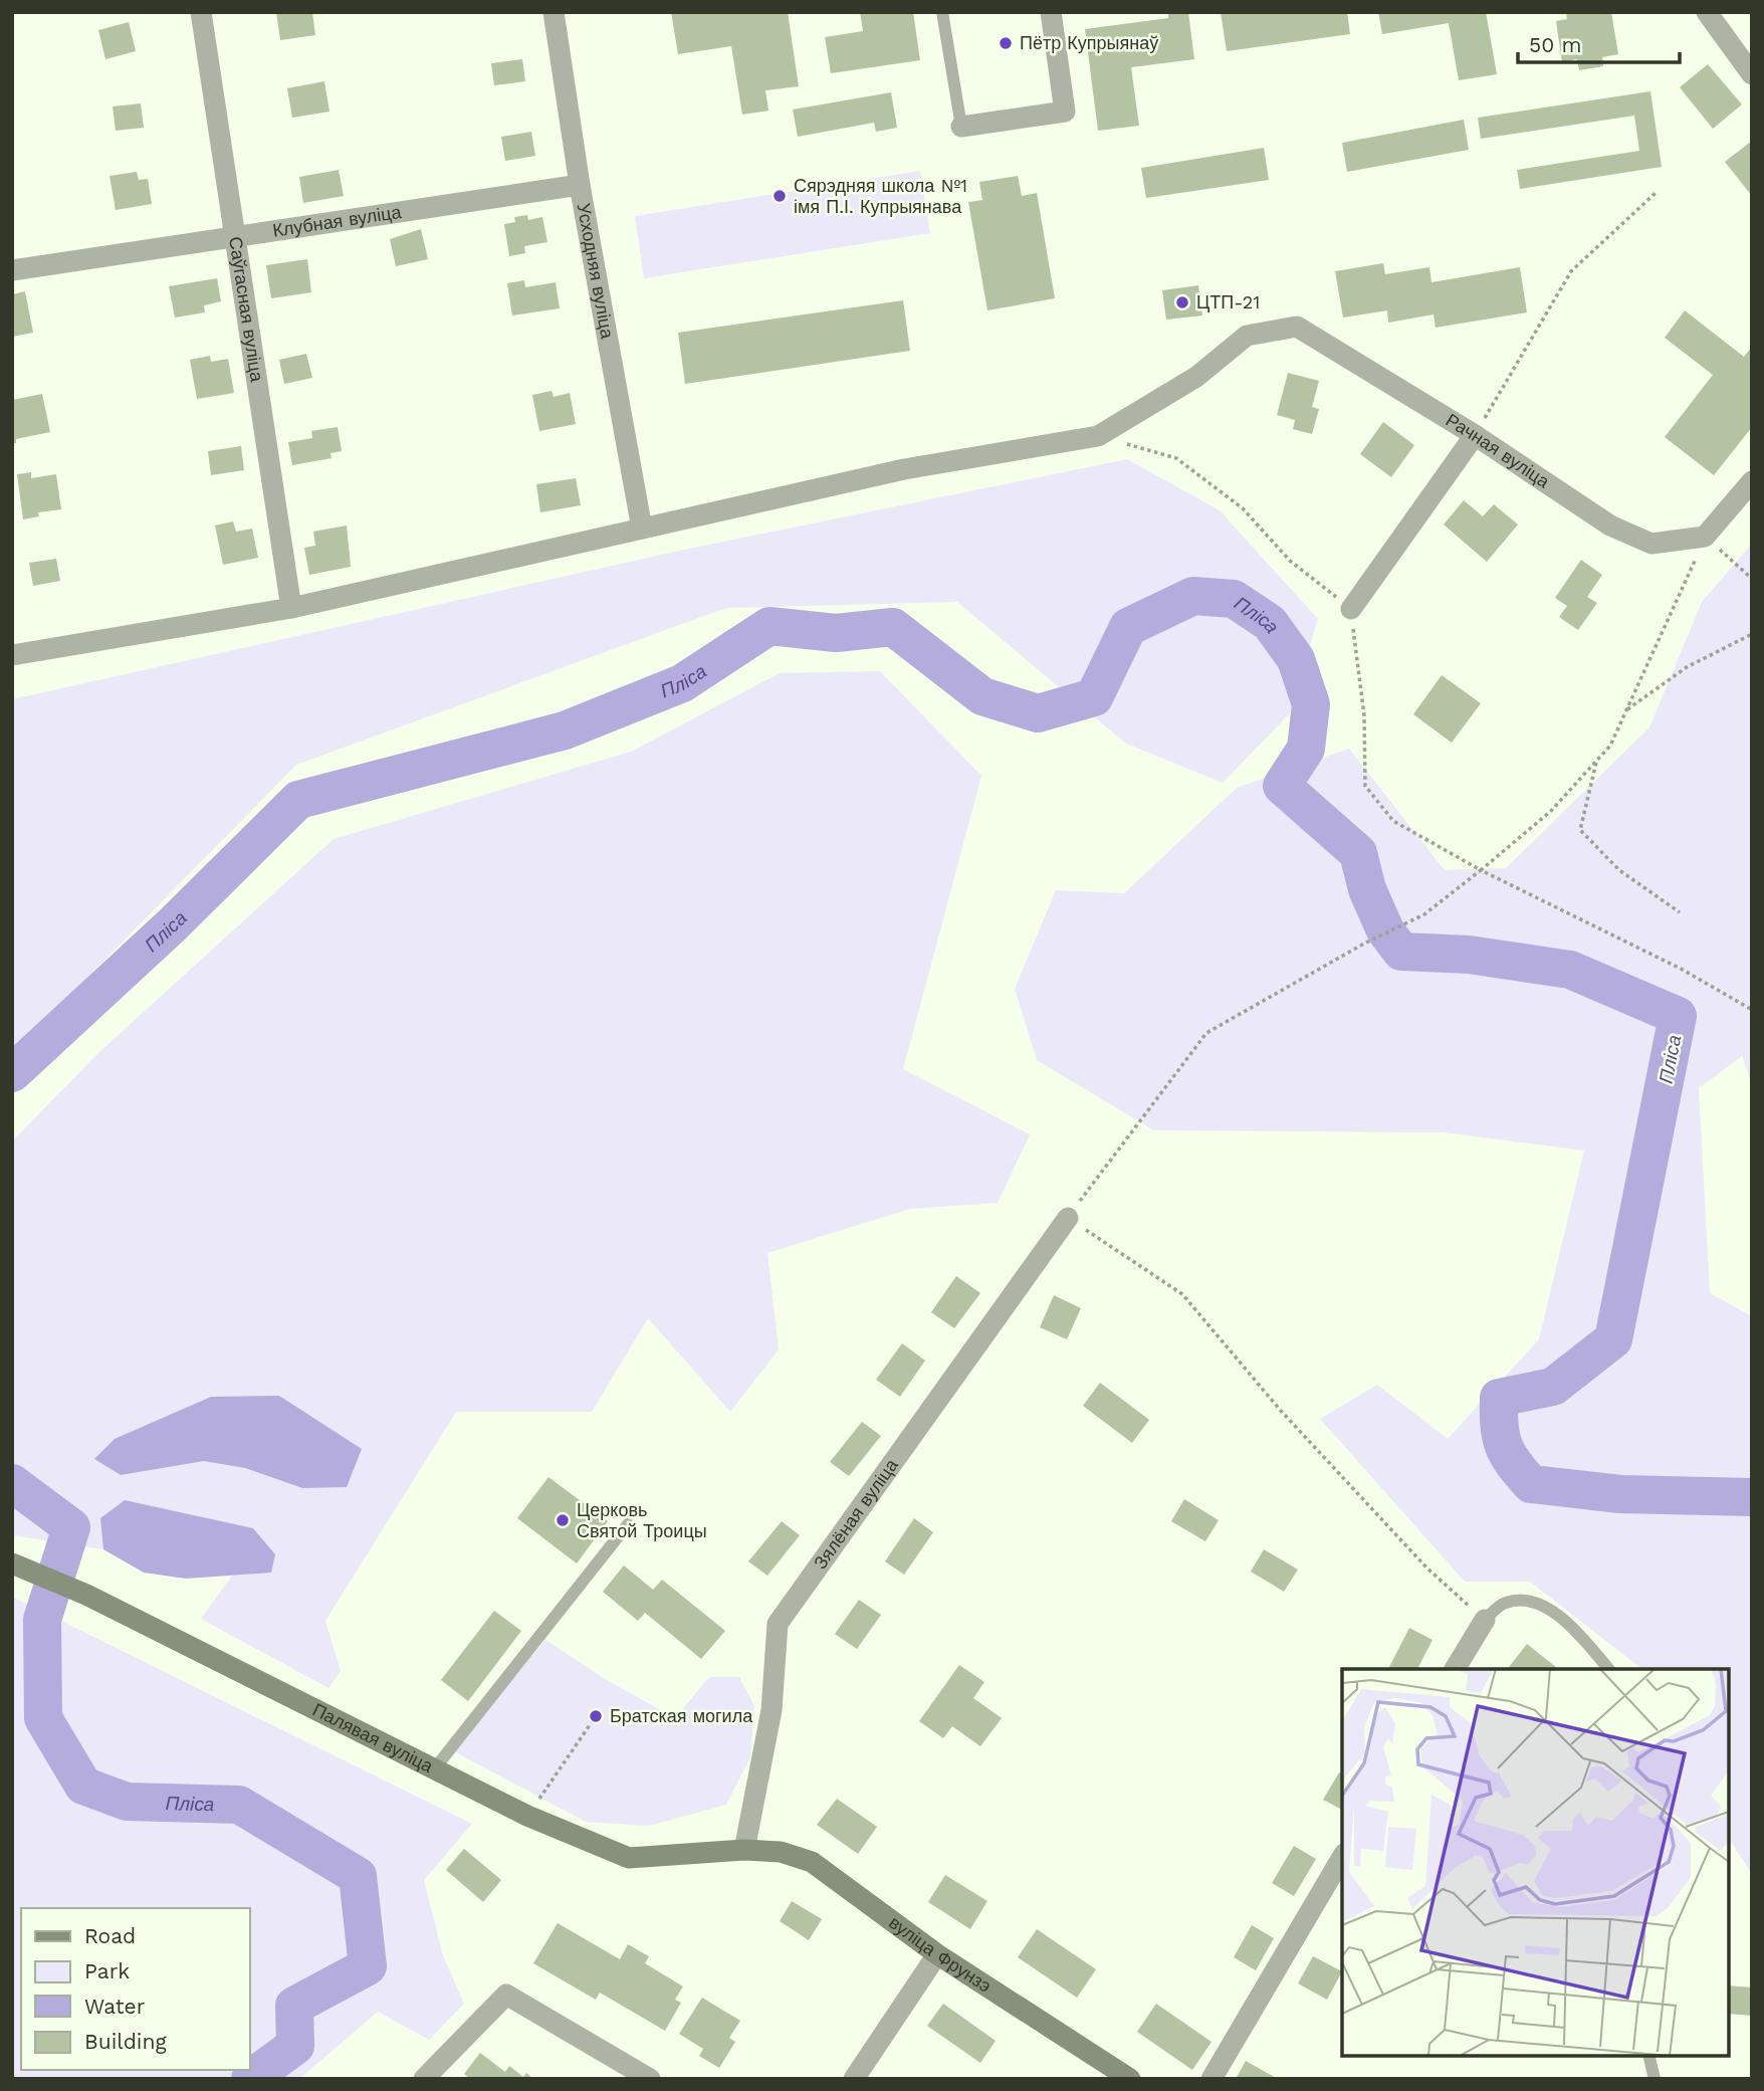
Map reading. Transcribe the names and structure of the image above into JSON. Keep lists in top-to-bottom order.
{
  "streets": {
    "street": [
      "Клубная вуліца",
      "Усходняя вуліца",
      "Саўгасная вуліца",
      "Рачная вуліца",
      "Зялёная вуліца",
      "Палявая вуліца",
      "вуліца Фрунзэ"
    ]
  },
  "crossings": [
    ["Клубная вуліца", "Усходняя вуліца"],
    ["Клубная вуліца", "Саўгасная вуліца"],
    ["Зялёная вуліца", "Палявая вуліца"],
    ["Зялёная вуліца", "вуліца Фрунзэ"],
    ["Палявая вуліца", "вуліца Фрунзэ"]
  ],
  "water": ["Пліса"],
  "places": [
    "Пётр Купрыянаў",
    "Сярэдняя школа №1 імя П.І. Купрыянава",
    "ЦТП-21",
    "Церковь Святой Троицы",
    "Братская могила"
  ],
  "legend": [
    "Road",
    "Park",
    "Water",
    "Building"
  ],
  "scale_bar": "50 m"
}
